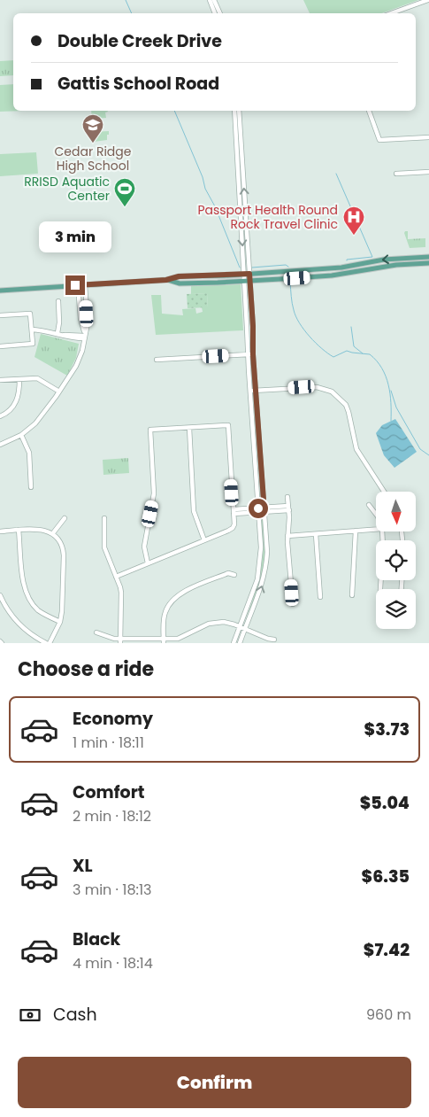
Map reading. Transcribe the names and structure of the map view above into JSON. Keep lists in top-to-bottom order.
{
  "places": {
    "school or university": ["Cedar Ridge High School"],
    "sports": ["RRISD Aquatic Center"],
    "hospital": ["Passport Health Round Rock Travel Clinic"]
  },
  "north": "bottom",
  "page": {
    "banner": ["Double Creek Drive", "Gattis School Road"],
    "bubble": "3 min",
    "heading": "Choose a ride",
    "list": [
      {
        "name": "Economy",
        "note": "1 min · 18:11",
        "value": "$3.73"
      },
      {
        "name": "Comfort",
        "note": "2 min · 18:12",
        "value": "$5.04"
      },
      {
        "name": "XL",
        "note": "3 min · 18:13",
        "value": "$6.35"
      },
      {
        "name": "Black",
        "note": "4 min · 18:14",
        "value": "$7.42"
      }
    ],
    "pay": ["Cash", "960 m"],
    "buttons": "Confirm"
  }
}
